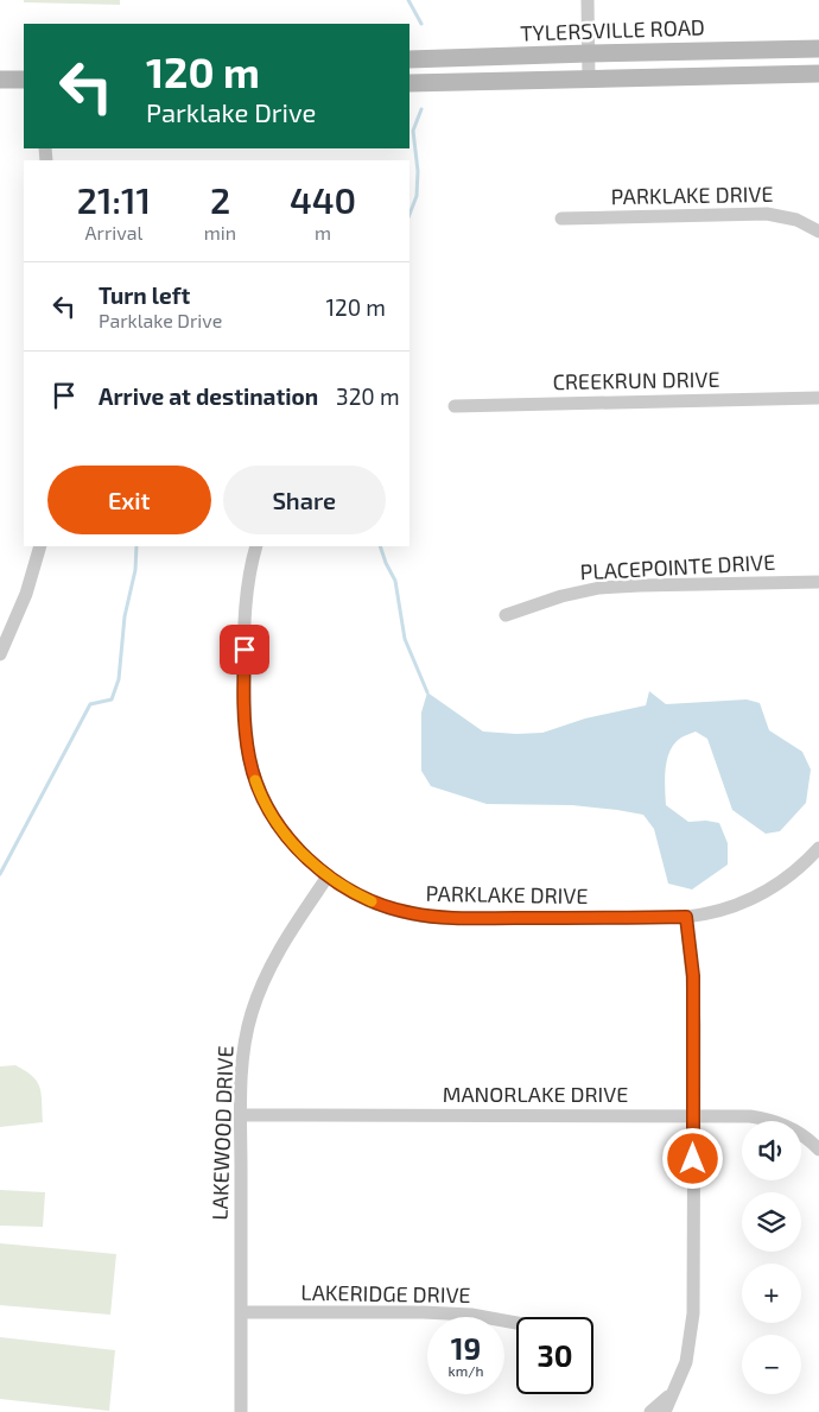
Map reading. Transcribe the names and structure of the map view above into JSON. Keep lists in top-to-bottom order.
{
  "streets": {
    "main road": ["TYLERSVILLE ROAD"],
    "street": [
      "PARKLAKE DRIVE",
      "CREEKRUN DRIVE",
      "PLACEPOINTE DRIVE",
      "MANORLAKE DRIVE",
      "LAKEWOOD DRIVE",
      "LAKERIDGE DRIVE"
    ]
  },
  "crossings": [
    ["PARKLAKE DRIVE", "LAKEWOOD DRIVE"],
    ["MANORLAKE DRIVE", "LAKEWOOD DRIVE"],
    ["LAKEWOOD DRIVE", "LAKERIDGE DRIVE"]
  ],
  "page": {
    "turn": ["120 m", "Parklake Drive"],
    "eta": [
      "21:11",
      "Arrival",
      "2",
      "min",
      "440",
      "m"
    ],
    "list": [
      {
        "name": "Turn left",
        "note": "Parklake Drive",
        "value": "120 m"
      },
      {
        "name": "Arrive at destination",
        "value": "320 m"
      }
    ],
    "buttons": ["Exit", "Share"],
    "map_buttons": ["+", "−"],
    "speed": "19 km/h",
    "limit": "30"
  }
}
